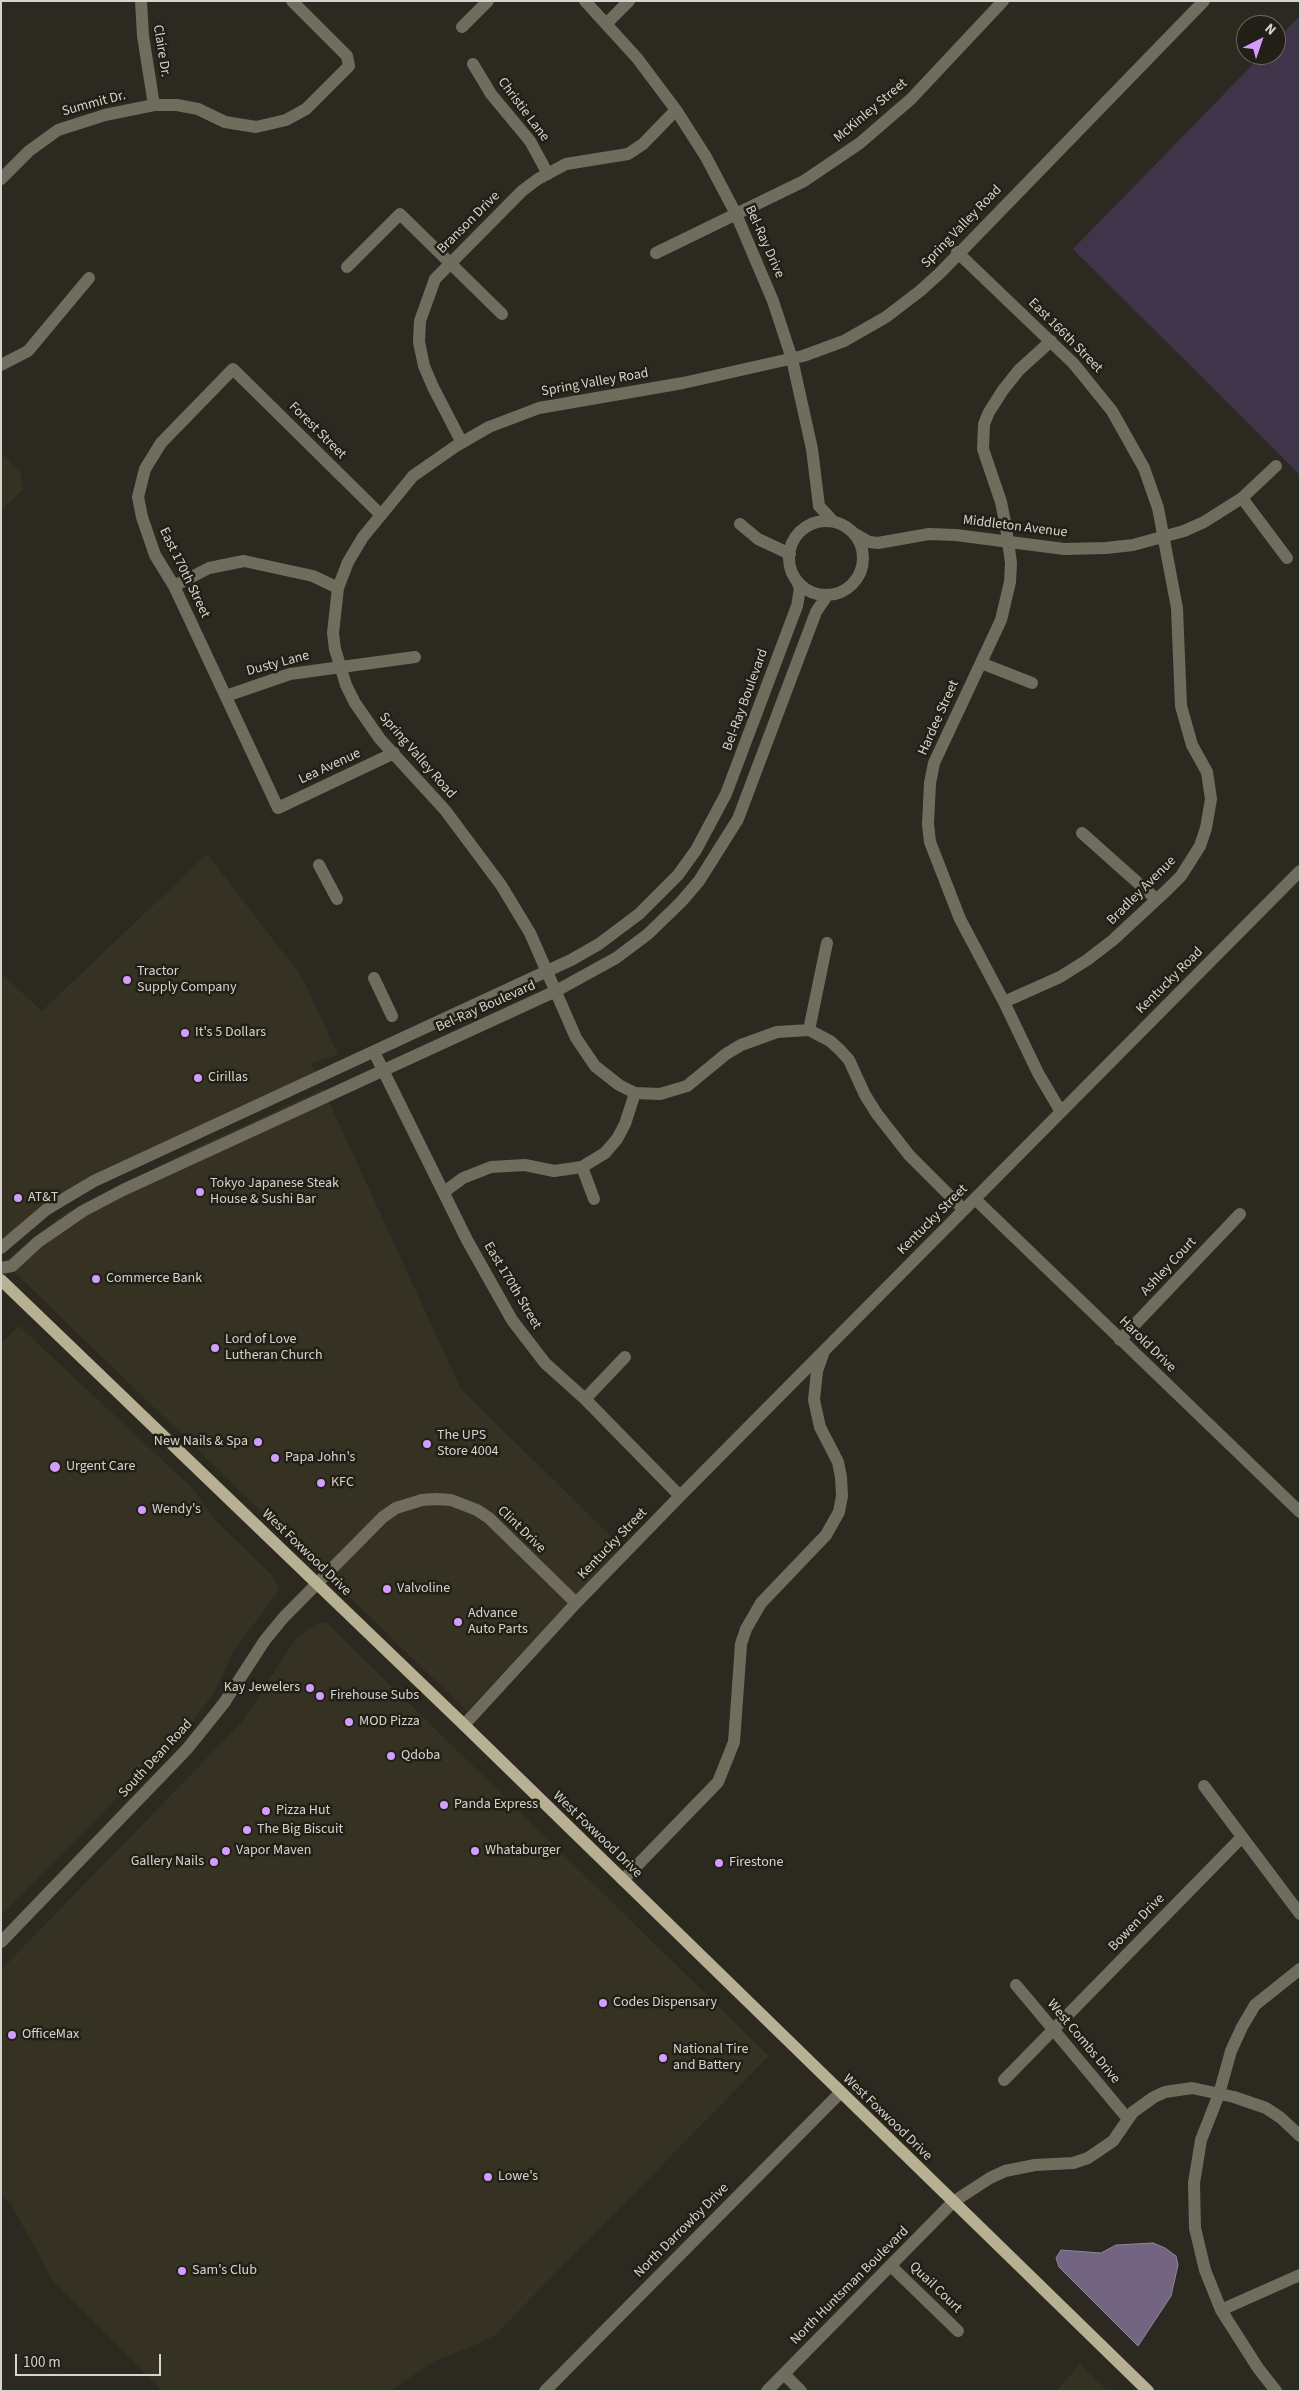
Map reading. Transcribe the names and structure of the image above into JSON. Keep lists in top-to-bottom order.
{
  "streets": {
    "main road": ["West Foxwood Drive"],
    "street": [
      "Claire Dr.",
      "Summit Dr.",
      "Christie Lane",
      "McKinley Street",
      "Branson Drive",
      "Spring Valley Road",
      "Bel-Ray Drive",
      "East 166th Street",
      "Forest Street",
      "Middleton Avenue",
      "East 170th Street",
      "Dusty Lane",
      "Bel-Ray Boulevard",
      "Hardee Street",
      "Lea Avenue",
      "Bradley Avenue",
      "Kentucky Road",
      "Kentucky Street",
      "Ashley Court",
      "Harold Drive",
      "Clint Drive",
      "South Dean Road",
      "Bowen Drive",
      "West Combs Drive",
      "North Darrowby Drive",
      "North Huntsman Boulevard",
      "Quail Court"
    ]
  },
  "crossings": [
    ["Claire Dr.", "Summit Dr."],
    ["Christie Lane", "Branson Drive"],
    ["McKinley Street", "Bel-Ray Drive"],
    ["Branson Drive", "Spring Valley Road"],
    ["Branson Drive", "Bel-Ray Drive"],
    ["Spring Valley Road", "Bel-Ray Drive"],
    ["Spring Valley Road", "East 166th Street"],
    ["Spring Valley Road", "Forest Street"],
    ["Spring Valley Road", "Dusty Lane"],
    ["Spring Valley Road", "Bel-Ray Boulevard"],
    ["Spring Valley Road", "Lea Avenue"],
    ["East 166th Street", "Middleton Avenue"],
    ["East 166th Street", "Hardee Street"],
    ["East 166th Street", "Bradley Avenue"],
    ["Forest Street", "East 170th Street"],
    ["Middleton Avenue", "Hardee Street"],
    ["Middleton Avenue", "Bradley Avenue"],
    ["East 170th Street", "Dusty Lane"],
    ["East 170th Street", "Bel-Ray Boulevard"],
    ["East 170th Street", "Lea Avenue"],
    ["East 170th Street", "Kentucky Street"],
    ["Hardee Street", "Bradley Avenue"],
    ["Hardee Street", "Kentucky Road"],
    ["Hardee Street", "Kentucky Street"],
    ["Kentucky Road", "Kentucky Street"],
    ["Kentucky Street", "Harold Drive"],
    ["Kentucky Street", "Clint Drive"],
    ["Kentucky Street", "West Foxwood Drive"],
    ["Ashley Court", "Harold Drive"],
    ["Clint Drive", "West Foxwood Drive"],
    ["Clint Drive", "South Dean Road"],
    ["West Foxwood Drive", "South Dean Road"],
    ["West Foxwood Drive", "North Darrowby Drive"],
    ["West Foxwood Drive", "North Huntsman Boulevard"],
    ["Bowen Drive", "West Combs Drive"],
    ["West Combs Drive", "North Huntsman Boulevard"],
    ["North Huntsman Boulevard", "Quail Court"]
  ],
  "places": [
    "Tractor Supply Company",
    "It's 5 Dollars",
    "Cirillas",
    "Tokyo Japanese Steak House & Sushi Bar",
    "AT&T",
    "Commerce Bank",
    "Lord of Love Lutheran Church",
    "New Nails & Spa",
    "The UPS Store 4004",
    "Papa John's",
    "Urgent Care",
    "KFC",
    "Wendy's",
    "Valvoline",
    "Advance Auto Parts",
    "Kay Jewelers",
    "Firehouse Subs",
    "MOD Pizza",
    "Qdoba",
    "Panda Express",
    "Pizza Hut",
    "The Big Biscuit",
    "Vapor Maven",
    "Whataburger",
    "Gallery Nails",
    "Firestone",
    "Codes Dispensary",
    "OfficeMax",
    "National Tire and Battery",
    "Lowe's",
    "Sam's Club"
  ],
  "scale_bar": "100 m",
  "north": "top right"
}
